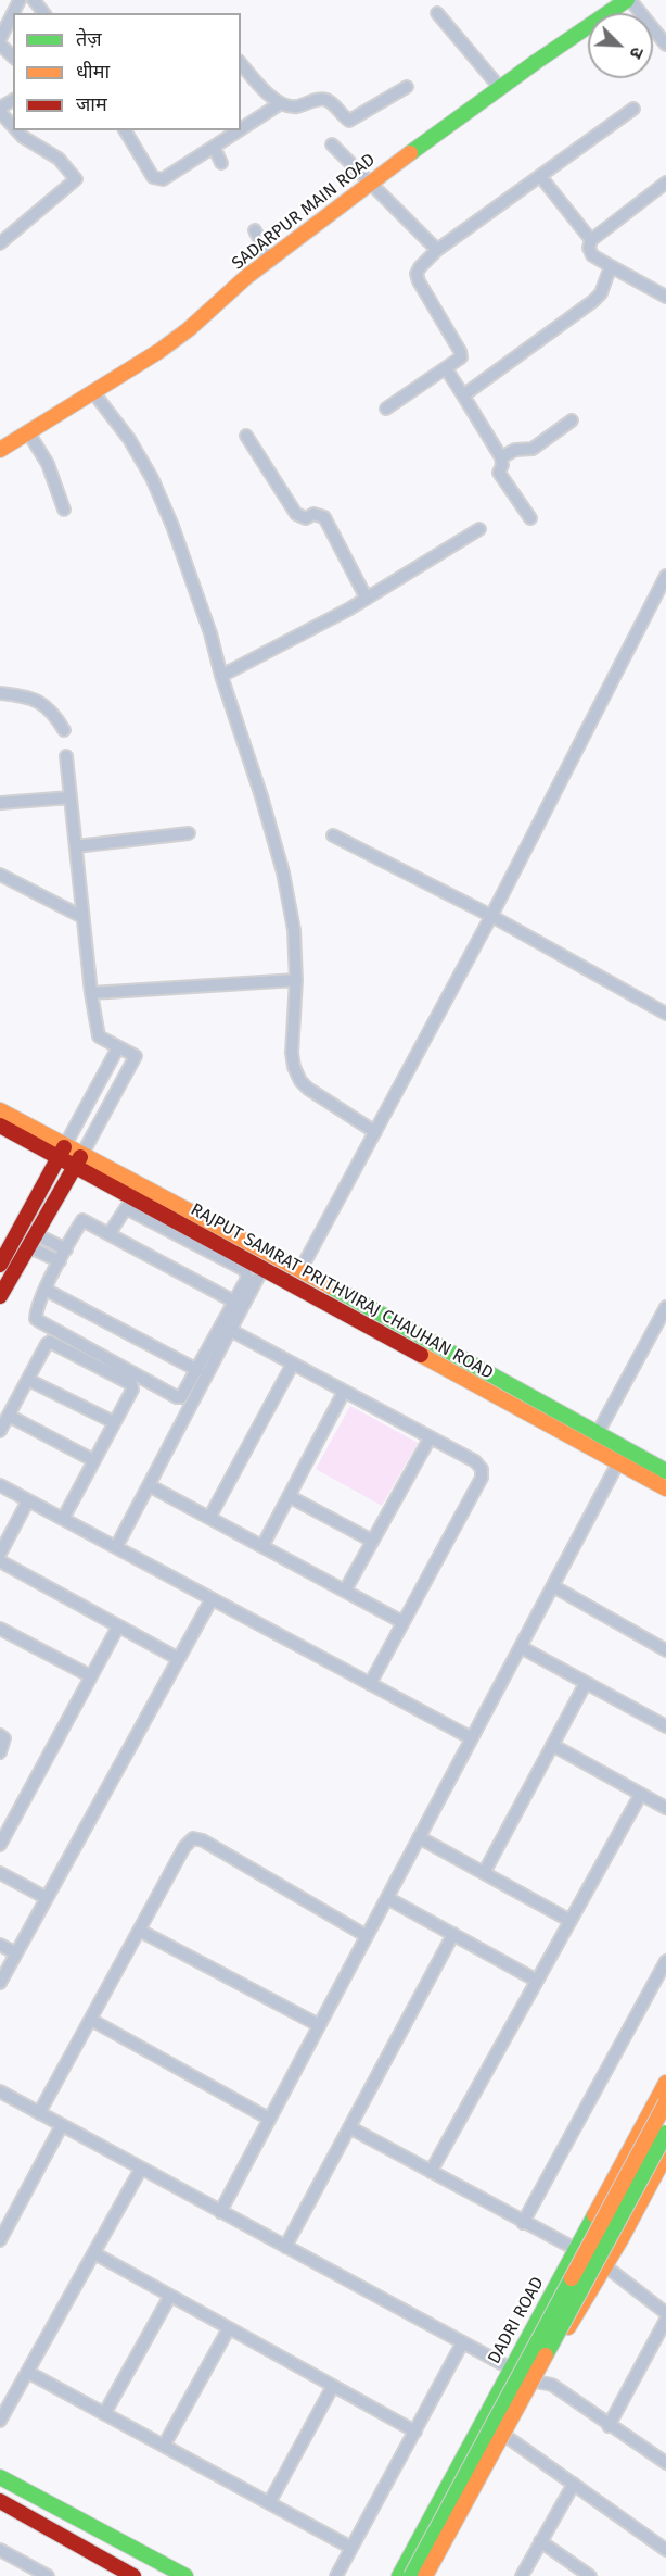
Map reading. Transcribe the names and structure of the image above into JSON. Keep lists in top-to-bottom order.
{
  "streets": {
    "street": ["SADARPUR MAIN ROAD", "RAJPUT SAMRAT PRITHVIRAJ CHAUHAN ROAD", "DADRI ROAD"]
  },
  "legend": ["तेज़", "धीमा", "जाम"],
  "north": "bottom right"
}
